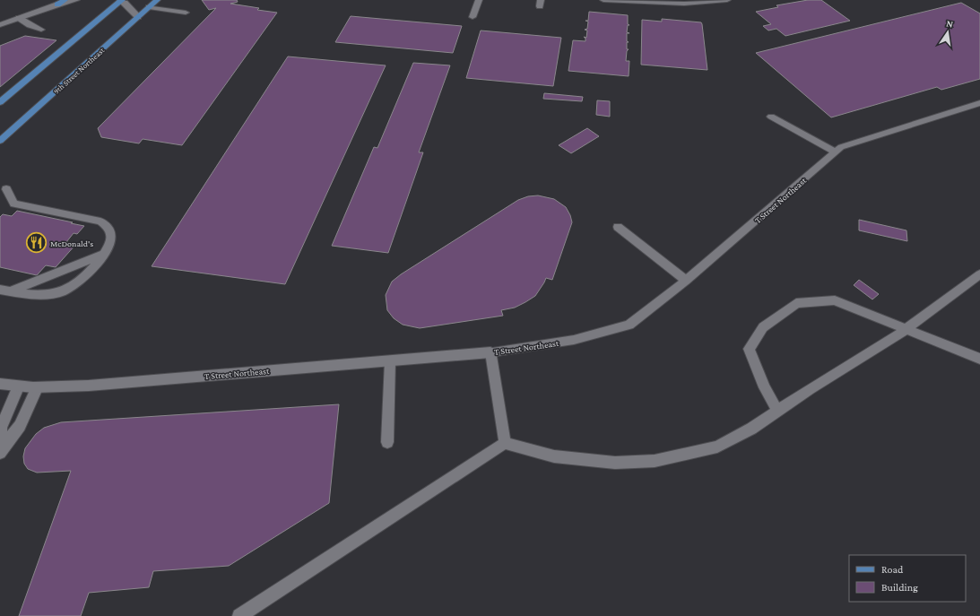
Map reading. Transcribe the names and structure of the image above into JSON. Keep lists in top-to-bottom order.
{
  "streets": {
    "main road": ["9th Street Northeast"],
    "street": ["T Street Northeast"]
  },
  "places": {
    "restaurant": ["McDonald's"]
  },
  "legend": ["Road", "Building"],
  "north": "top"
}
